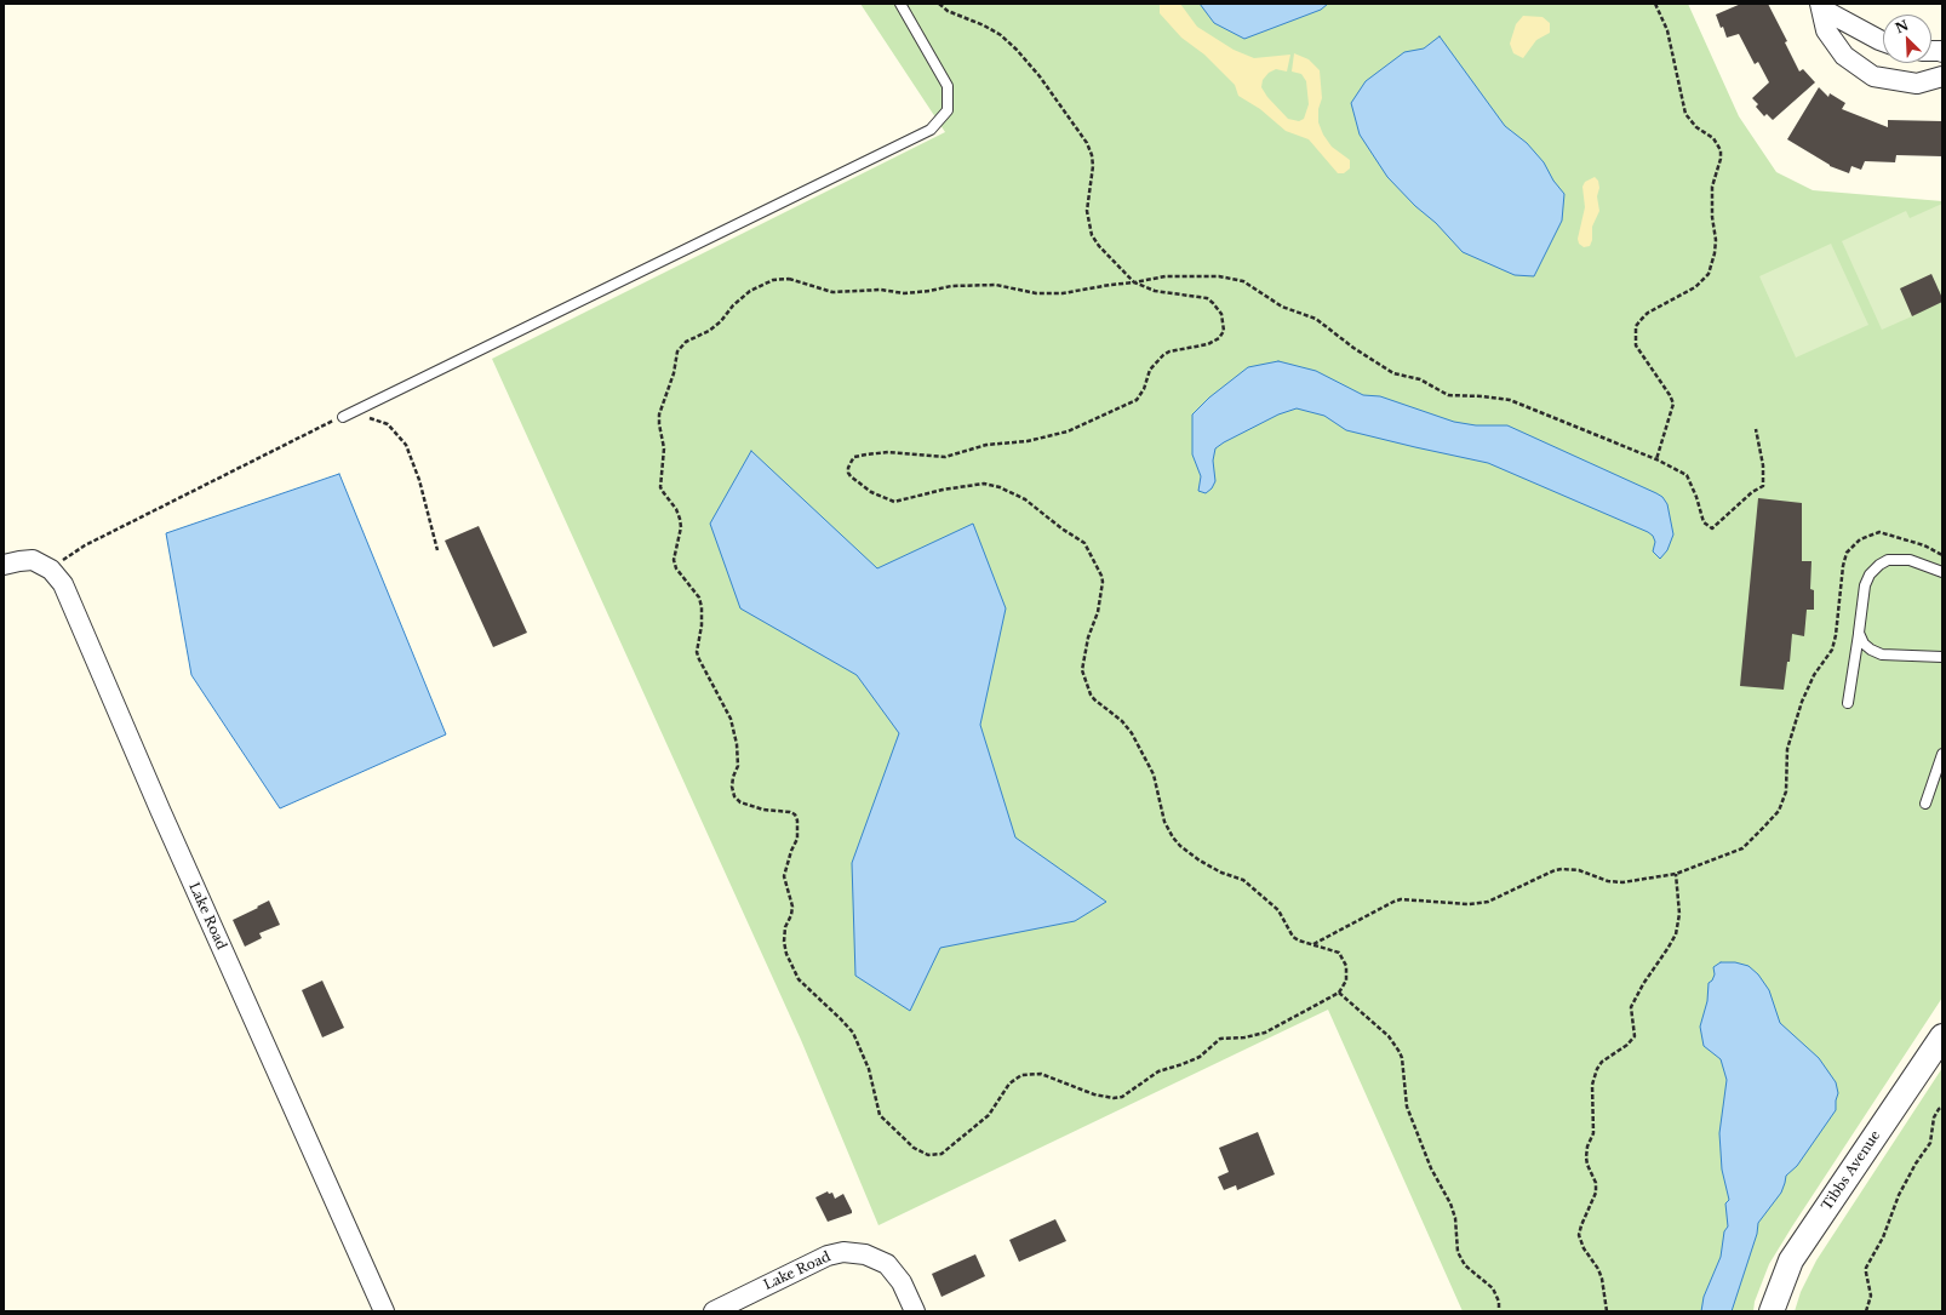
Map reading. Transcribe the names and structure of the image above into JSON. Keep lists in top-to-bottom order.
{
  "streets": {
    "street": ["Lake Road", "Tibbs Avenue"]
  },
  "north": "top left"
}
